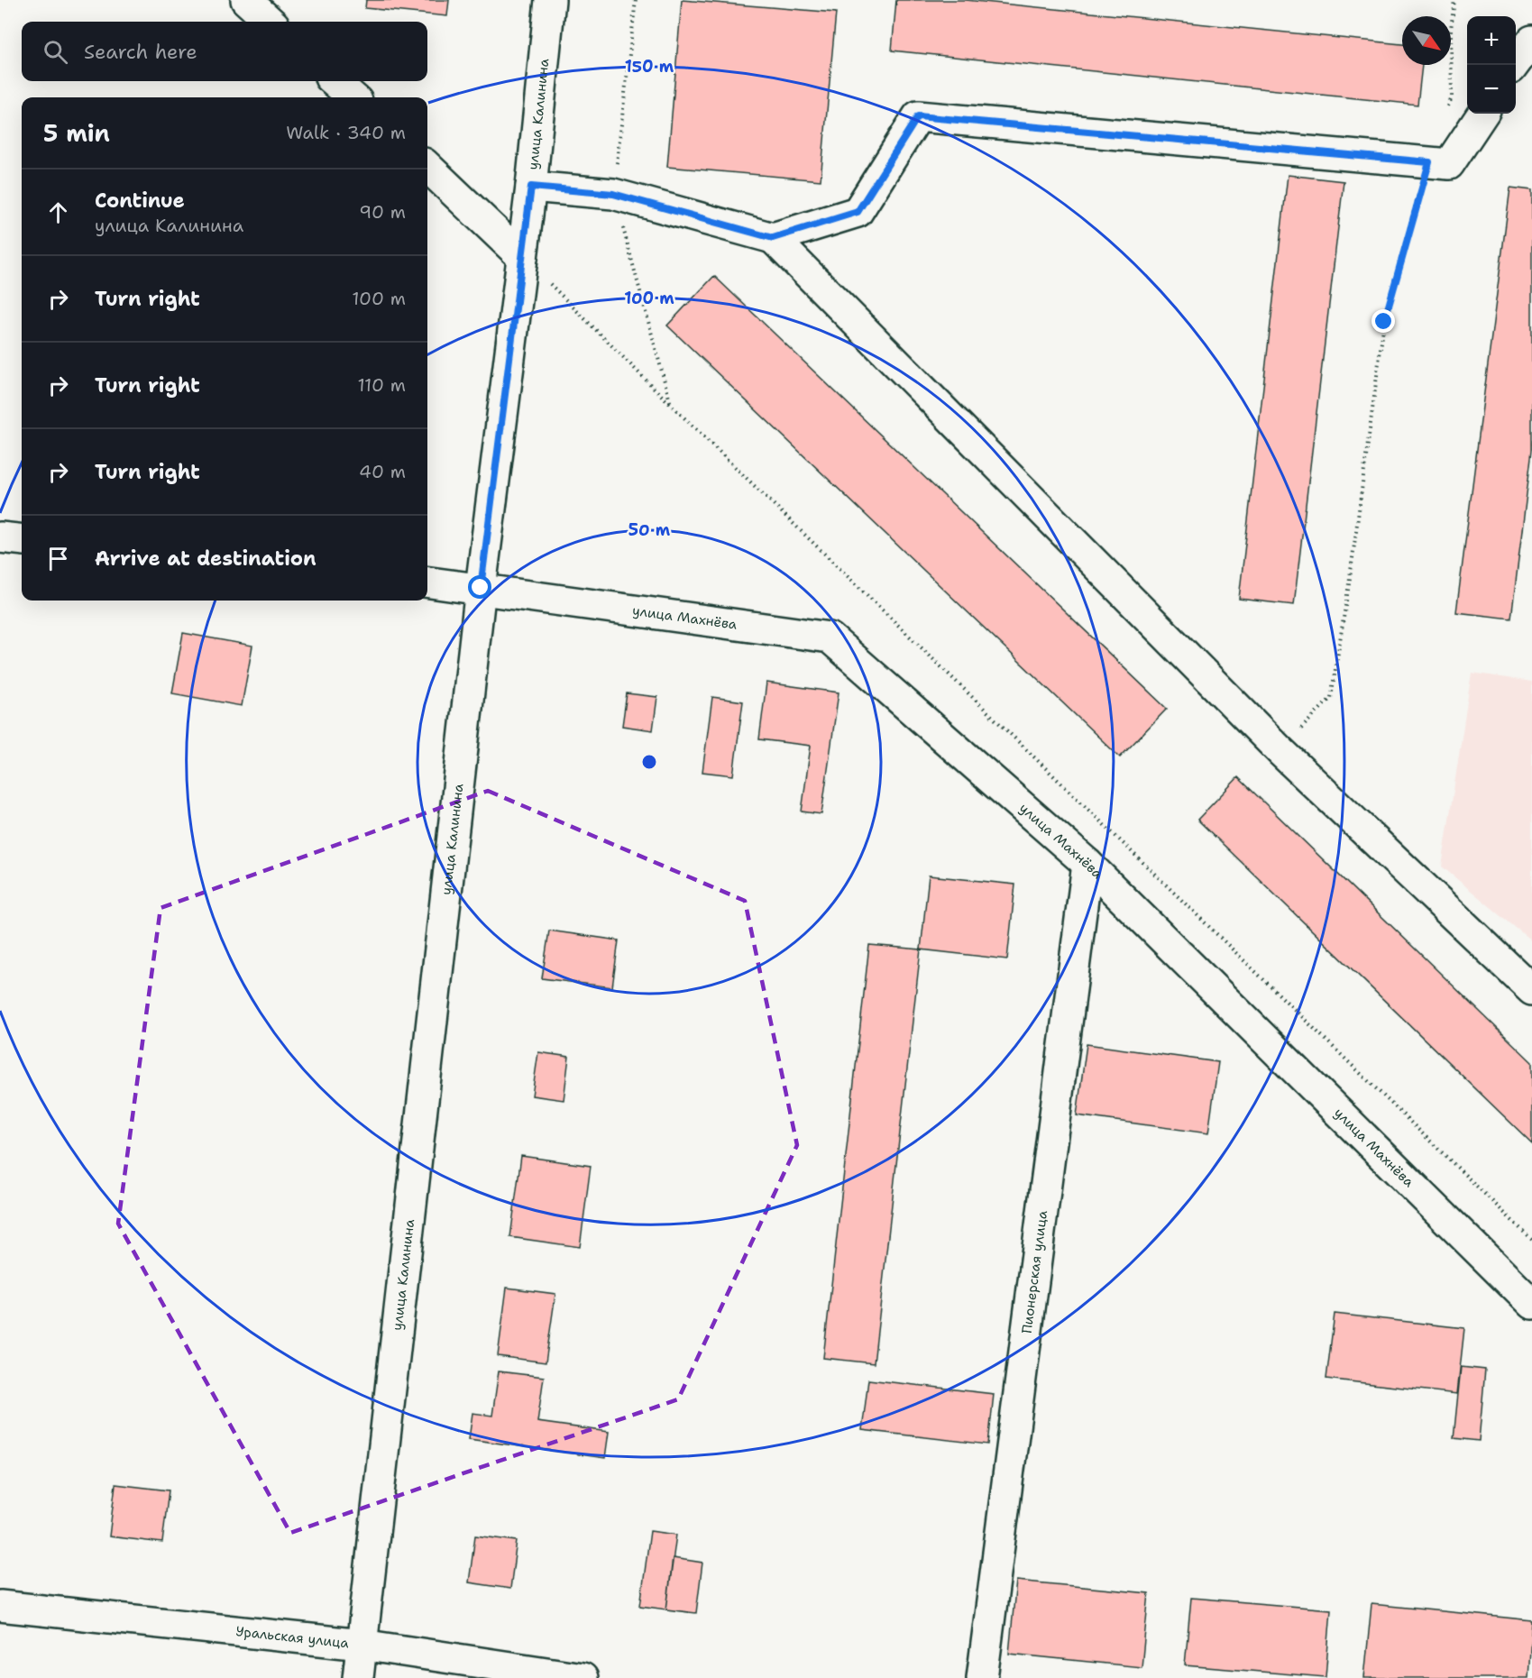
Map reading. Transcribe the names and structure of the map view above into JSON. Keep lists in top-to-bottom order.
{
  "streets": {
    "street": [
      "улица Калинина",
      "улица Махнёва",
      "Пионерская улица",
      "Уральская улица"
    ]
  },
  "crossings": [
    ["улица Калинина", "улица Махнёва"],
    ["улица Калинина", "Уральская улица"],
    ["улица Махнёва", "Пионерская улица"]
  ],
  "north": "bottom right",
  "page": {
    "map_buttons": ["+", "−"],
    "search": "Search here",
    "heading": ["5 min", "Walk · 340 m"],
    "list": [
      ["Continue", "улица Калинина", "90 m"],
      ["Turn right", "100 m"],
      ["Turn right", "110 m"],
      ["Turn right", "40 m"],
      "Arrive at destination"
    ]
  },
  "rings": ["150 m", "100 m", "50 m"]
}
